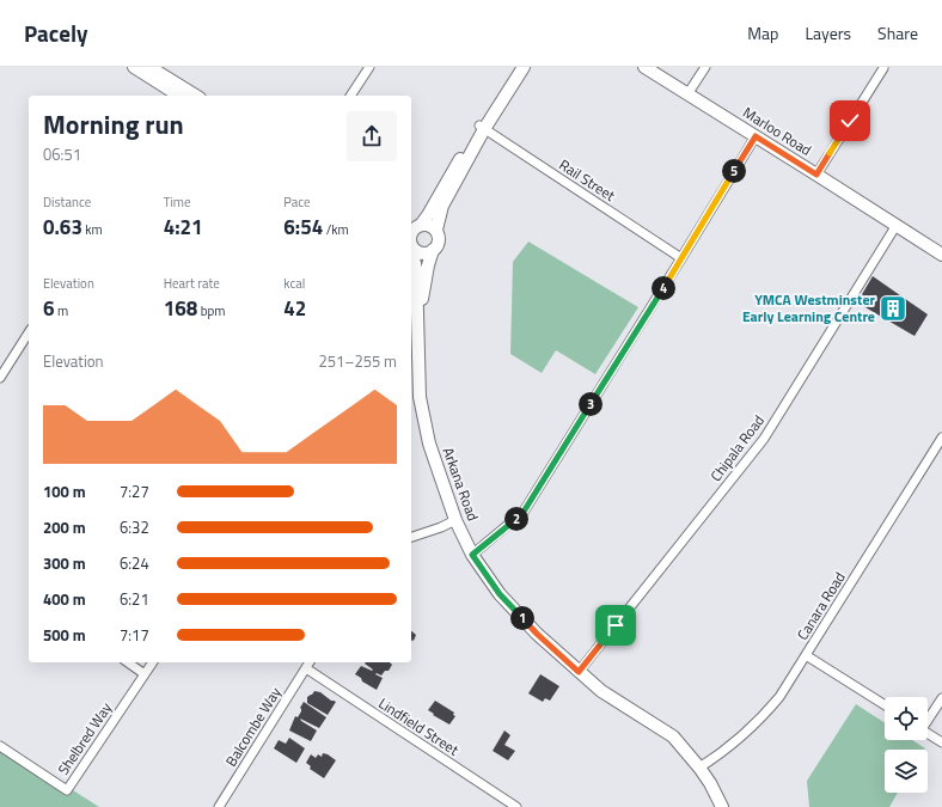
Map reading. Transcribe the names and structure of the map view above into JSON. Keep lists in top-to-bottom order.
{
  "streets": {
    "main road": ["Marloo Road", "Arkana Road"],
    "street": [
      "Rail Street",
      "Chipala Road",
      "Canara Road",
      "Balcombe Way",
      "Lindfield Street",
      "Shelbred Way"
    ]
  },
  "crossings": [
    ["Marloo Road", "Chipala Road"],
    ["Chipala Road", "Arkana Road"],
    ["Arkana Road", "Canara Road"],
    ["Balcombe Way", "Lindfield Street"]
  ],
  "places": {
    "building": ["YMCA Westminster Early Learning Centre"]
  },
  "page": {
    "header": "Pacely",
    "nav": ["Map", "Layers", "Share"],
    "heading": ["Morning run", "06:51"],
    "pins": [
      "5",
      "4",
      "3",
      "2",
      "1"
    ],
    "stats": [
      ["Distance", "0.63 km"],
      ["Time", "4:21"],
      ["Pace", "6:54 /km"],
      ["Elevation", "6 m"],
      ["Heart rate", "168 bpm"],
      ["kcal", "42"]
    ],
    "chart": ["Elevation", "251–255 m"],
    "list": [
      {
        "name": "100 m",
        "note": "7:27"
      },
      {
        "name": "200 m",
        "note": "6:32"
      },
      {
        "name": "300 m",
        "note": "6:24"
      },
      {
        "name": "400 m",
        "note": "6:21"
      },
      {
        "name": "500 m",
        "note": "7:17"
      }
    ]
  }
}
